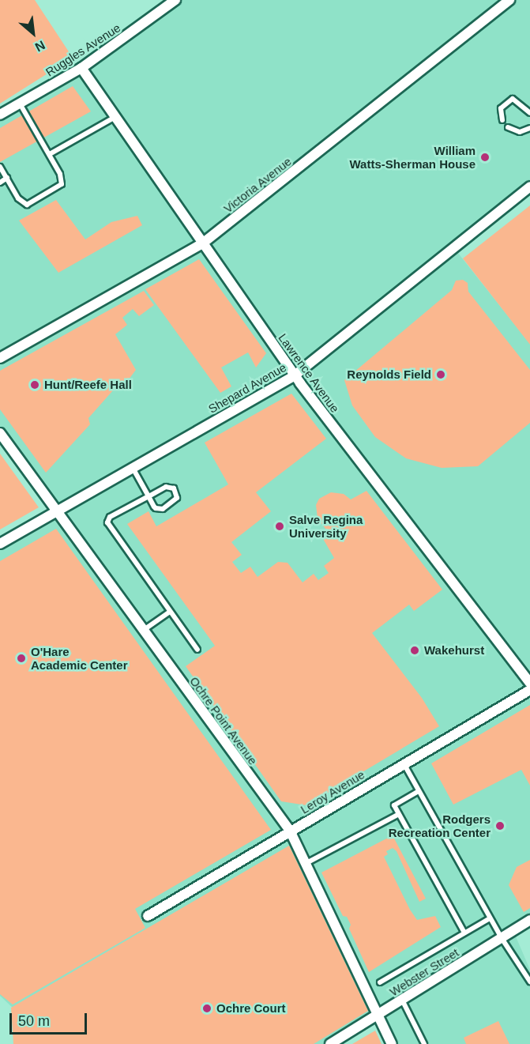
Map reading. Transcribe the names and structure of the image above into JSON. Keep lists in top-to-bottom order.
{
  "streets": {
    "street": [
      "Ruggles Avenue",
      "Victoria Avenue",
      "Lawrence Avenue",
      "Shepard Avenue",
      "Ochre Point Avenue",
      "Leroy Avenue",
      "Webster Street"
    ]
  },
  "crossings": [
    ["Ruggles Avenue", "Lawrence Avenue"],
    ["Victoria Avenue", "Lawrence Avenue"],
    ["Lawrence Avenue", "Shepard Avenue"],
    ["Shepard Avenue", "Ochre Point Avenue"],
    ["Ochre Point Avenue", "Leroy Avenue"],
    ["Ochre Point Avenue", "Webster Street"]
  ],
  "places": [
    "William Watts-Sherman House",
    "Reynolds Field",
    "Hunt/Reefe Hall",
    "Salve Regina University",
    "Wakehurst",
    "O'Hare Academic Center",
    "Rodgers Recreation Center",
    "Ochre Court"
  ],
  "scale_bar": "50 m",
  "north": "bottom right"
}
